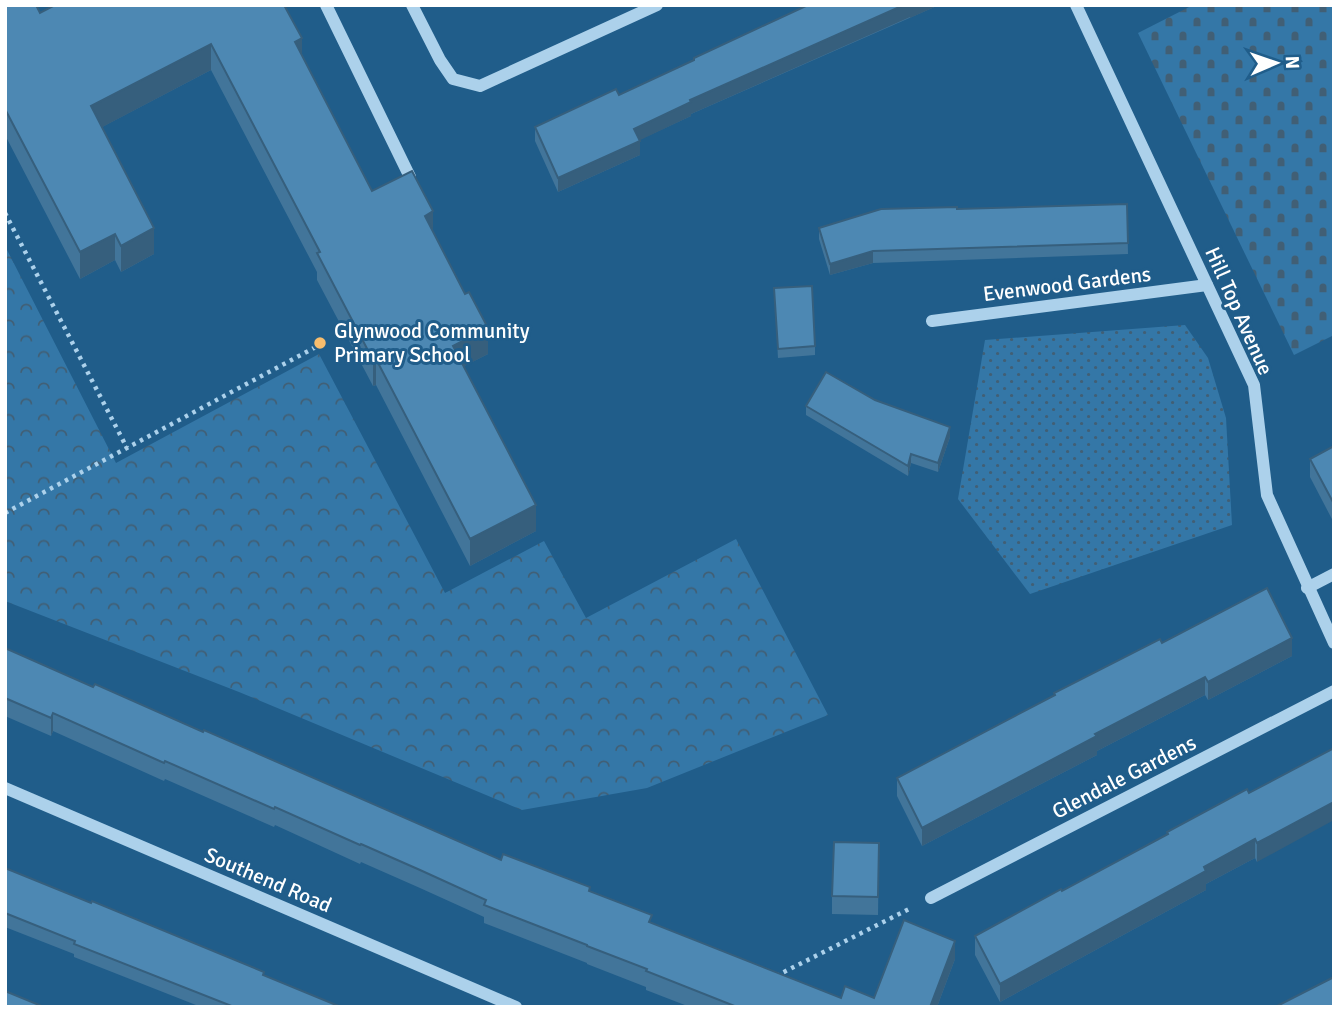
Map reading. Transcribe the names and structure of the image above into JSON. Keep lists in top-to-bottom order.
{
  "streets": {
    "street": [
      "Evenwood Gardens",
      "Hill Top Avenue",
      "Glendale Gardens",
      "Southend Road"
    ]
  },
  "crossings": [
    ["Evenwood Gardens", "Hill Top Avenue"]
  ],
  "places": ["Glynwood Community Primary School"],
  "north": "right"
}
